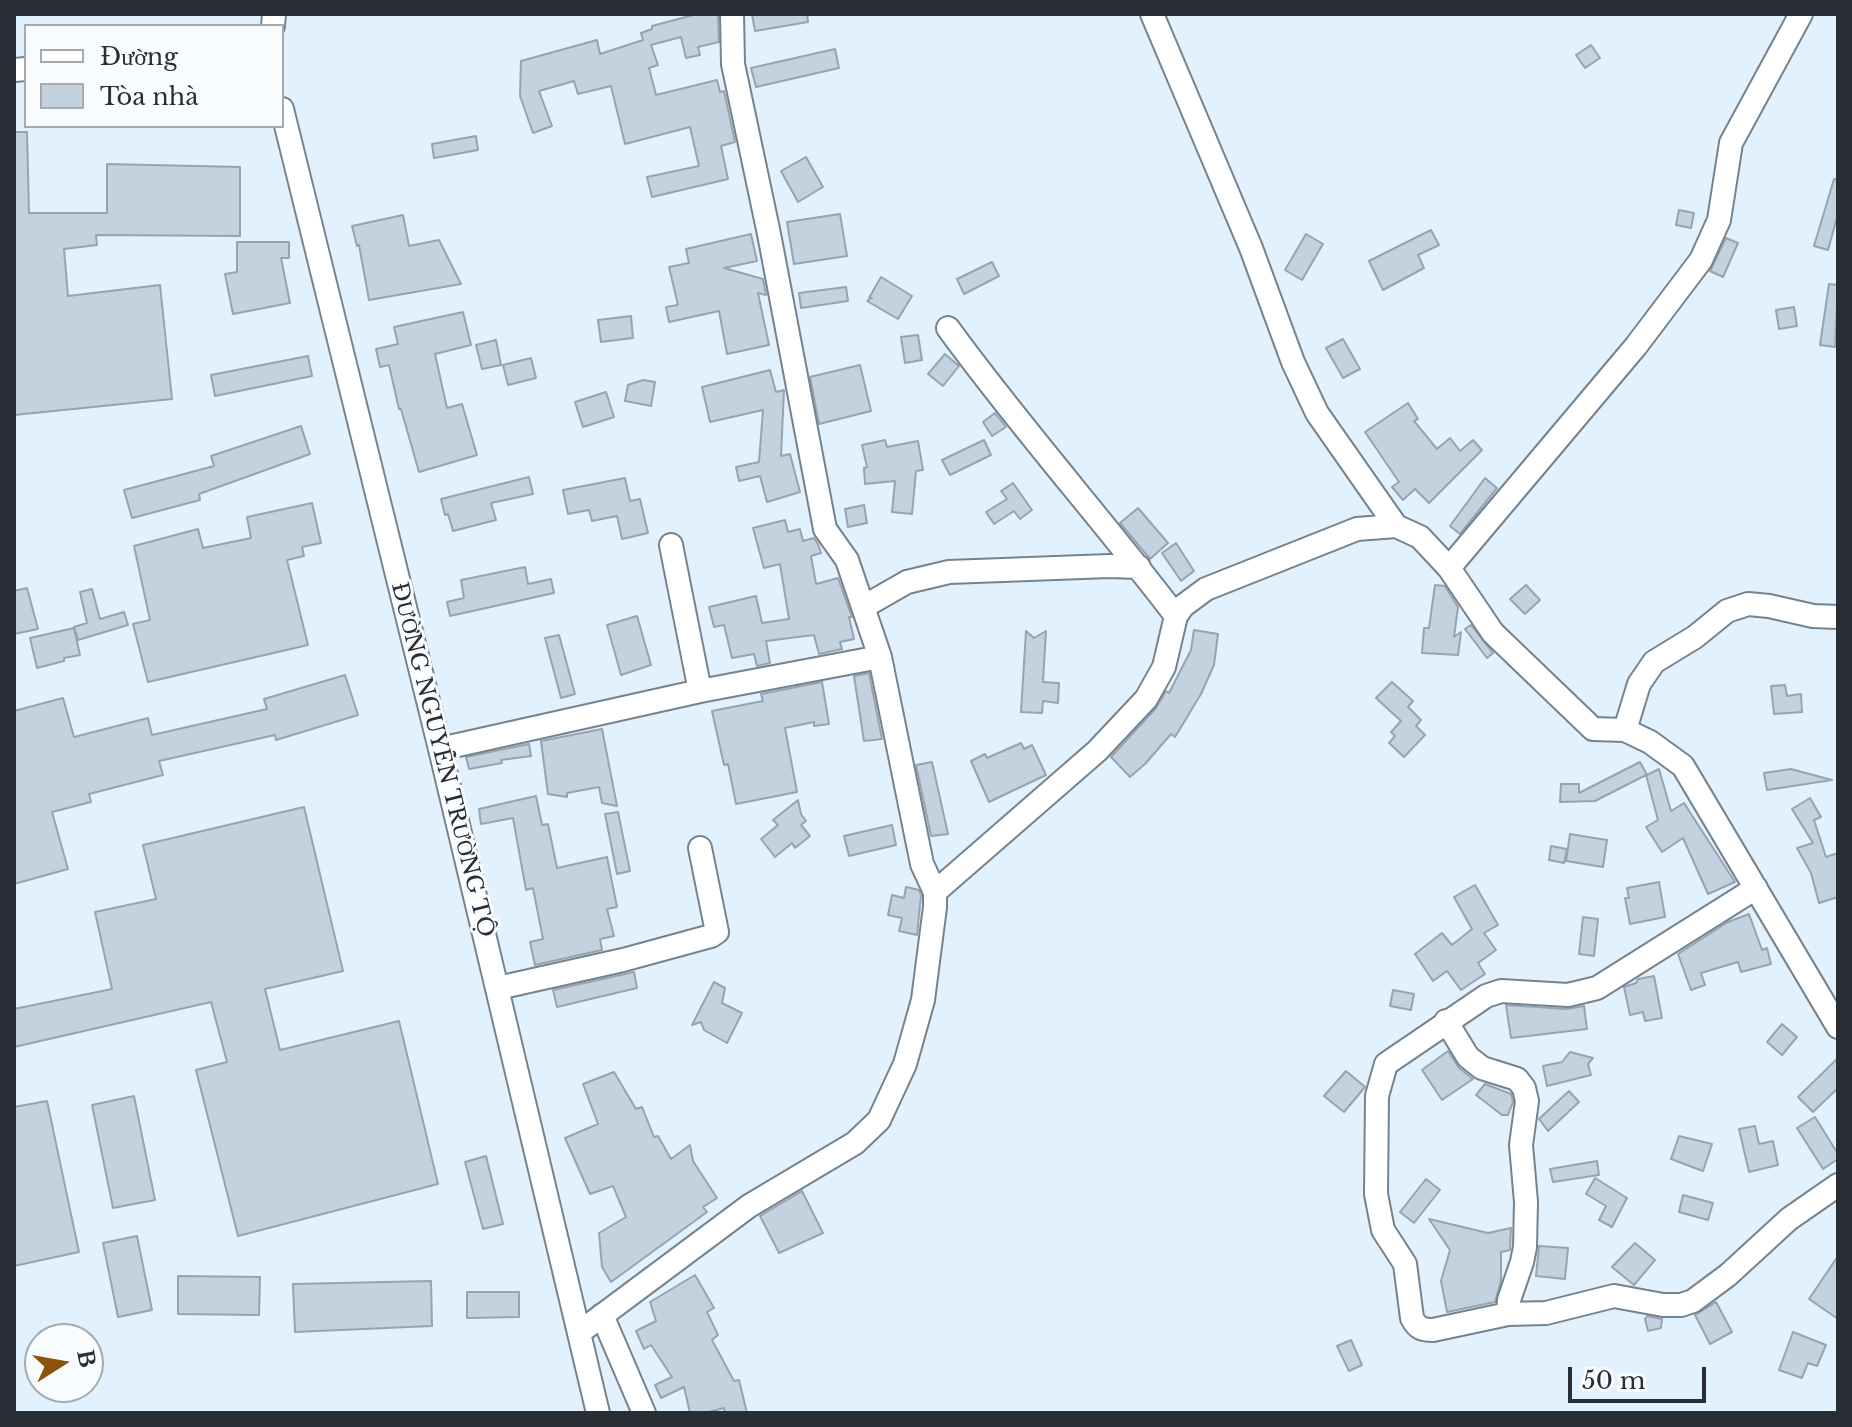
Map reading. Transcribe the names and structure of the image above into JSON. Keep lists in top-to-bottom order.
{
  "streets": {
    "street": ["ĐƯỜNG NGUYỄN TRƯỜNG TỘ"]
  },
  "legend": ["Đường", "Tòa nhà"],
  "scale_bar": "50 m",
  "north": "right"
}
